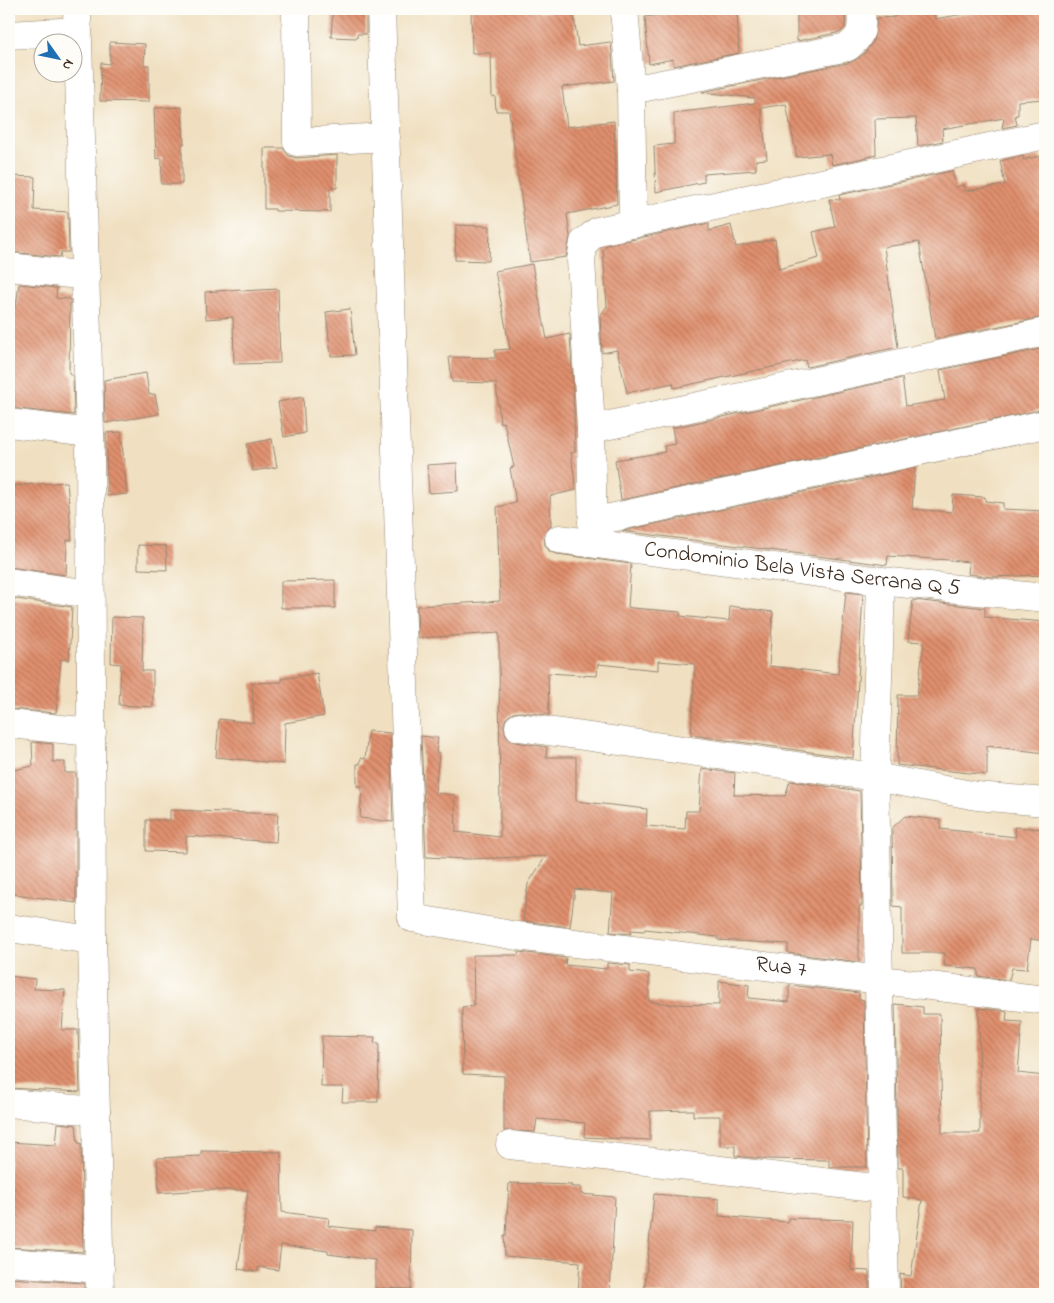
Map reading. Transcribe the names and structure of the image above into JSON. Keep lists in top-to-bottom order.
{
  "streets": {
    "street": ["Condominio Bela Vista Serrana Q 5", "Rua 7"]
  },
  "north": "bottom right"
}
